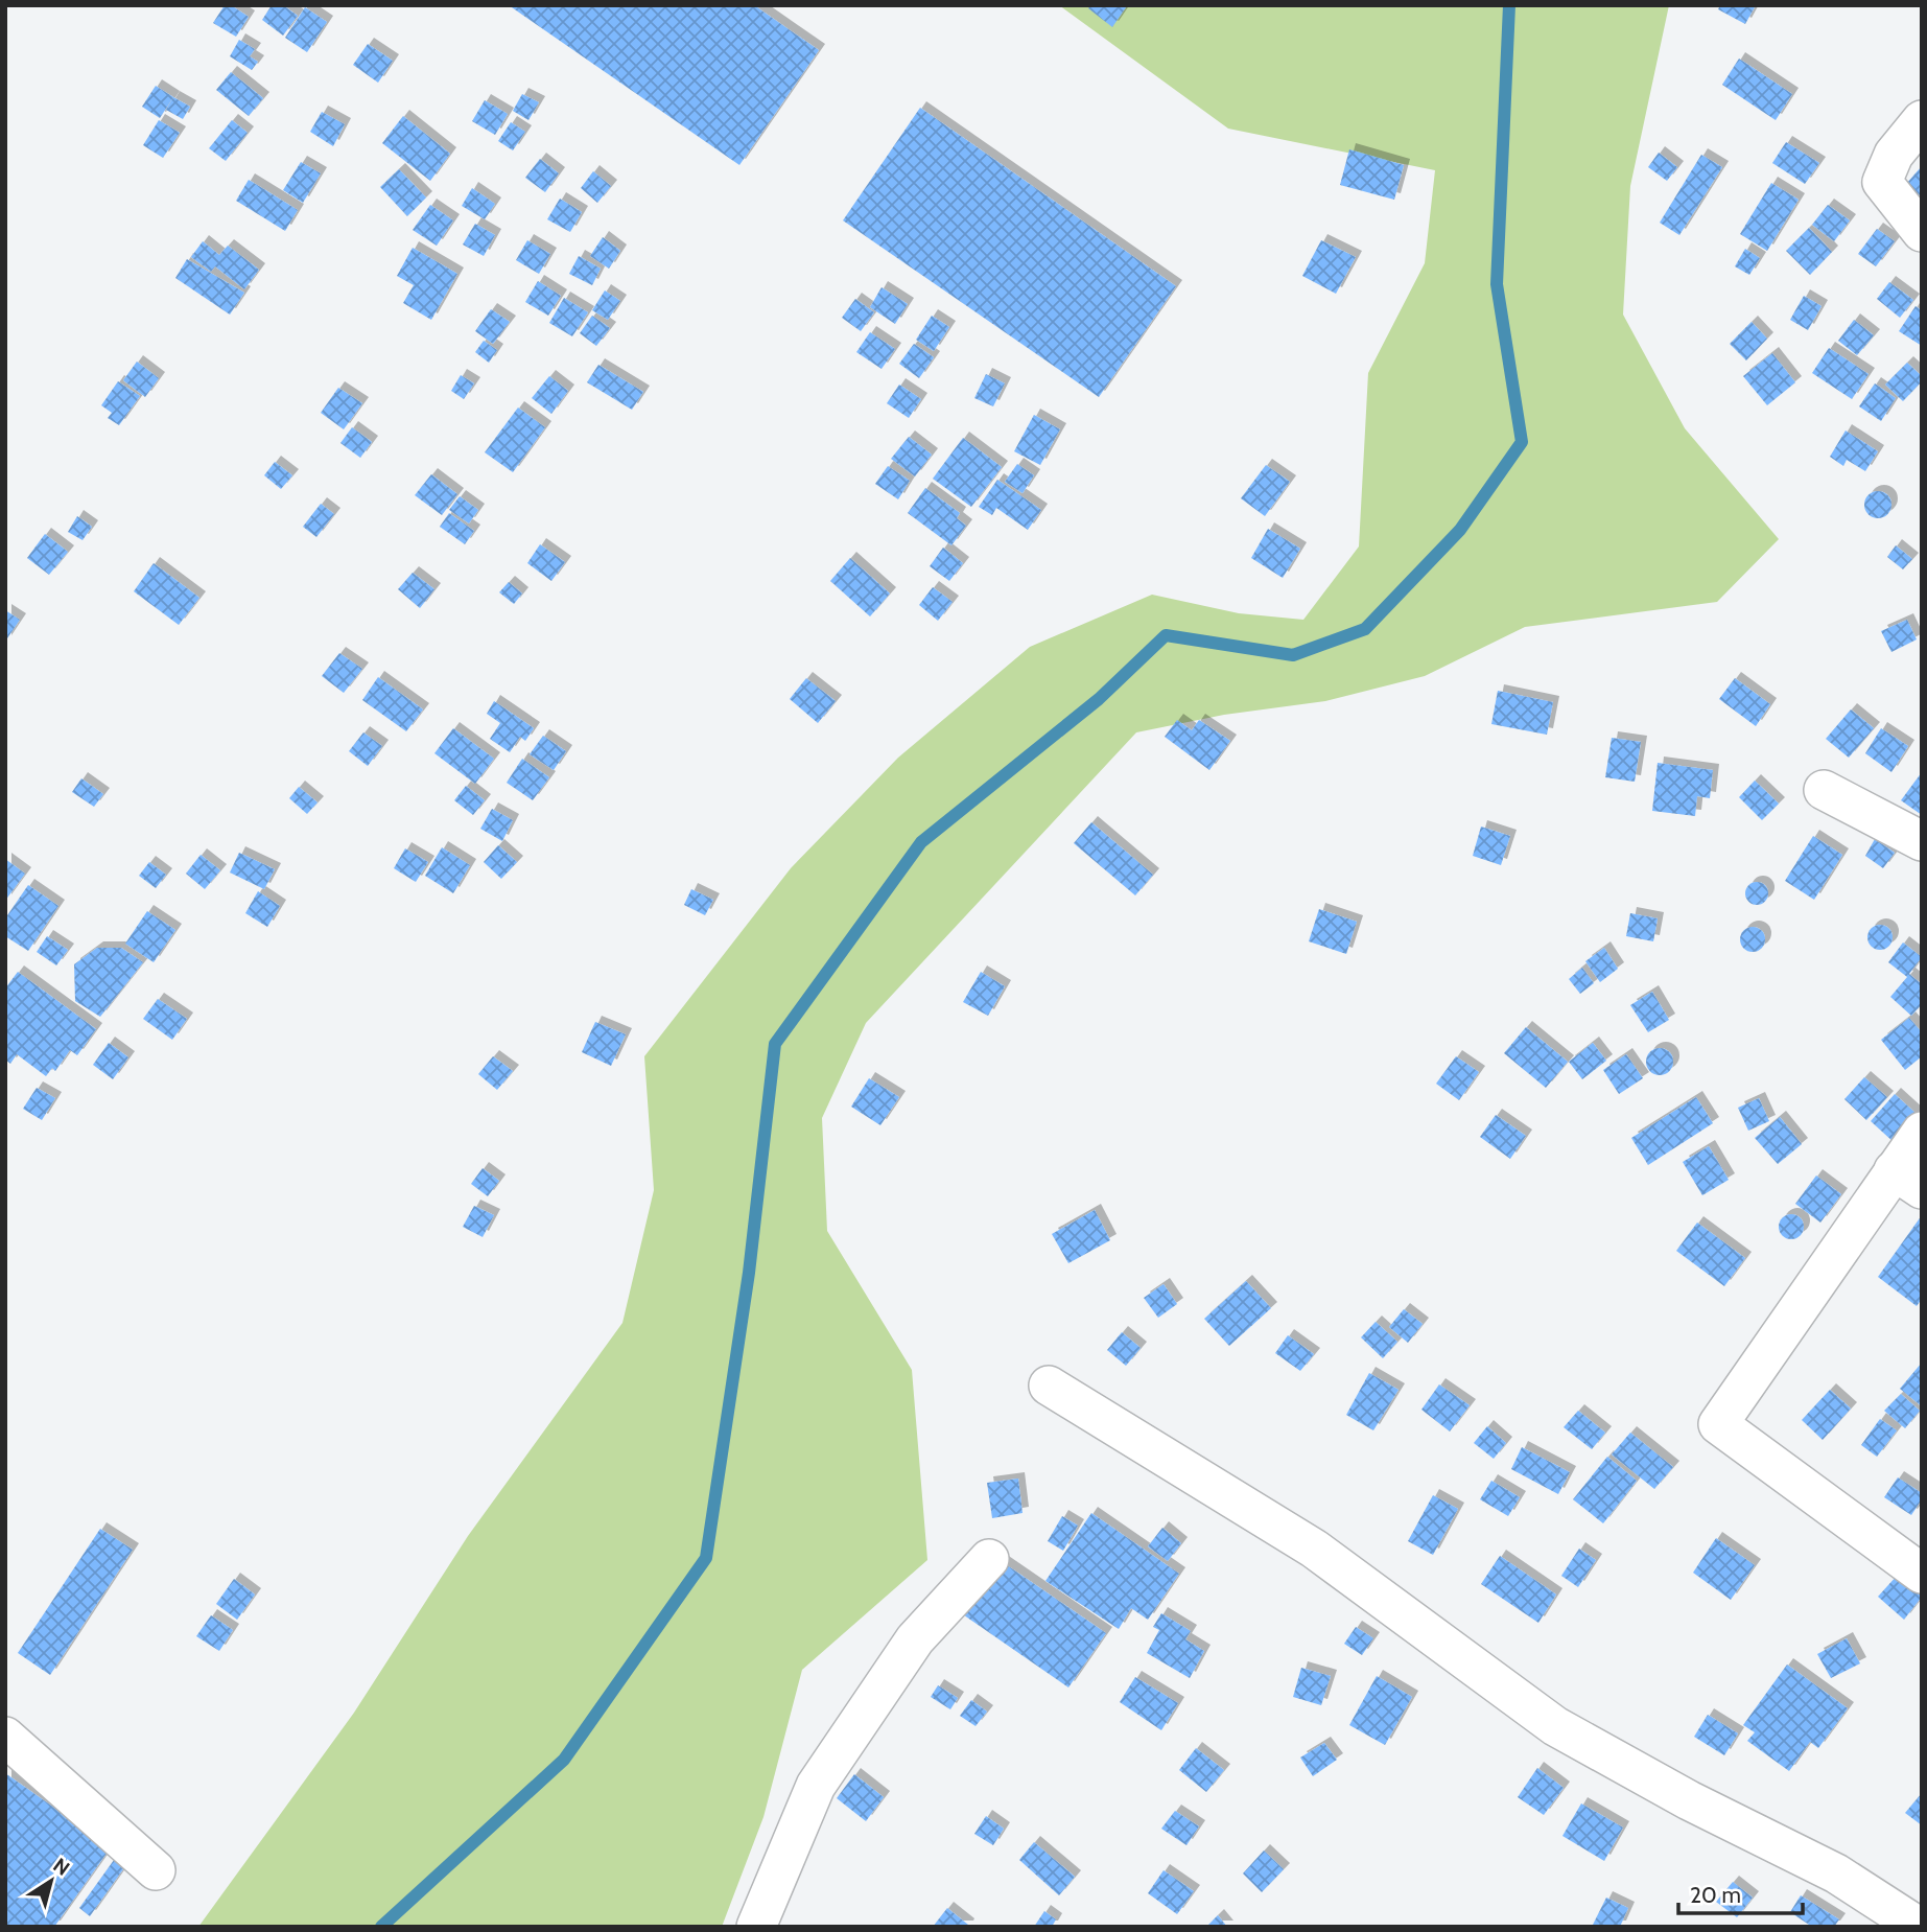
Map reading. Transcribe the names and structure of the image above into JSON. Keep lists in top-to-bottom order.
{
  "scale_bar": "20 m",
  "north": "top right"
}
